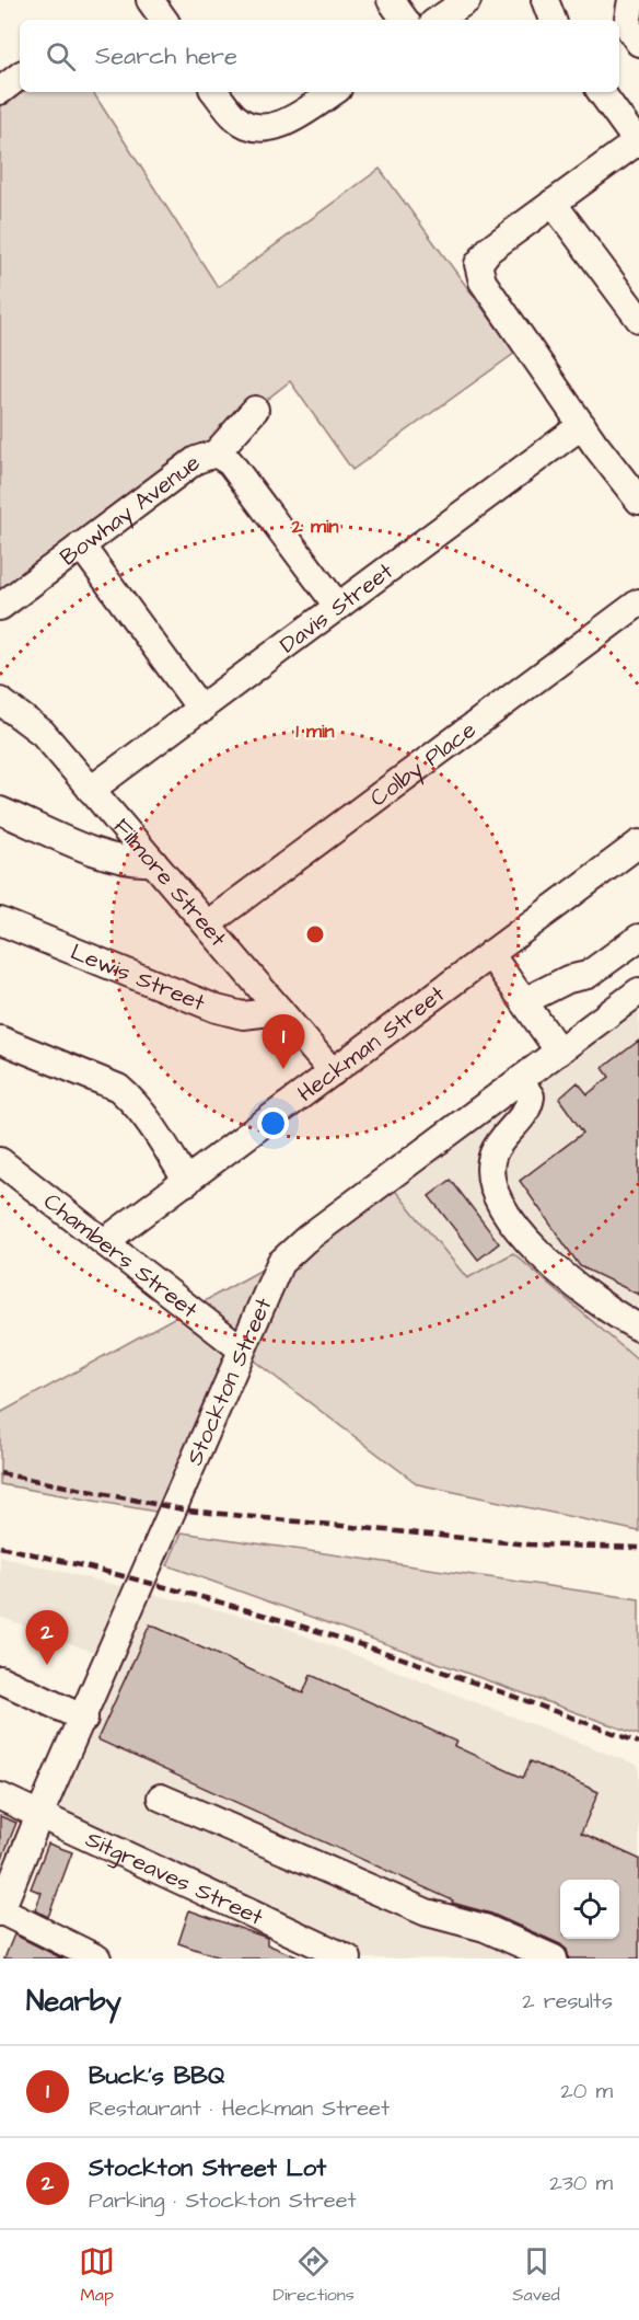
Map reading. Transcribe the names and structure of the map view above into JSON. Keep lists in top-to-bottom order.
{
  "streets": {
    "street": [
      "Bowhay Avenue",
      "Davis Street",
      "Colby Place",
      "Filmore Street",
      "Lewis Street",
      "Heckman Street",
      "Chambers Street",
      "Stockton Street",
      "Sitgreaves Street"
    ]
  },
  "crossings": [
    ["Davis Street", "Filmore Street"],
    ["Colby Place", "Filmore Street"],
    ["Filmore Street", "Lewis Street"],
    ["Filmore Street", "Heckman Street"],
    ["Heckman Street", "Chambers Street"],
    ["Chambers Street", "Stockton Street"],
    ["Stockton Street", "Sitgreaves Street"]
  ],
  "page": {
    "search": "Search here",
    "pins": ["1", "2"],
    "heading": ["Nearby", "2 results"],
    "list": [
      {
        "mark": "1",
        "name": "Buck's BBQ",
        "note": "Restaurant · Heckman Street",
        "value": "20 m"
      },
      {
        "mark": "2",
        "name": "Stockton Street Lot",
        "note": "Parking · Stockton Street",
        "value": "230 m"
      }
    ],
    "nav": ["Map", "Directions", "Saved"]
  },
  "rings": ["2 min", "1 min"]
}
